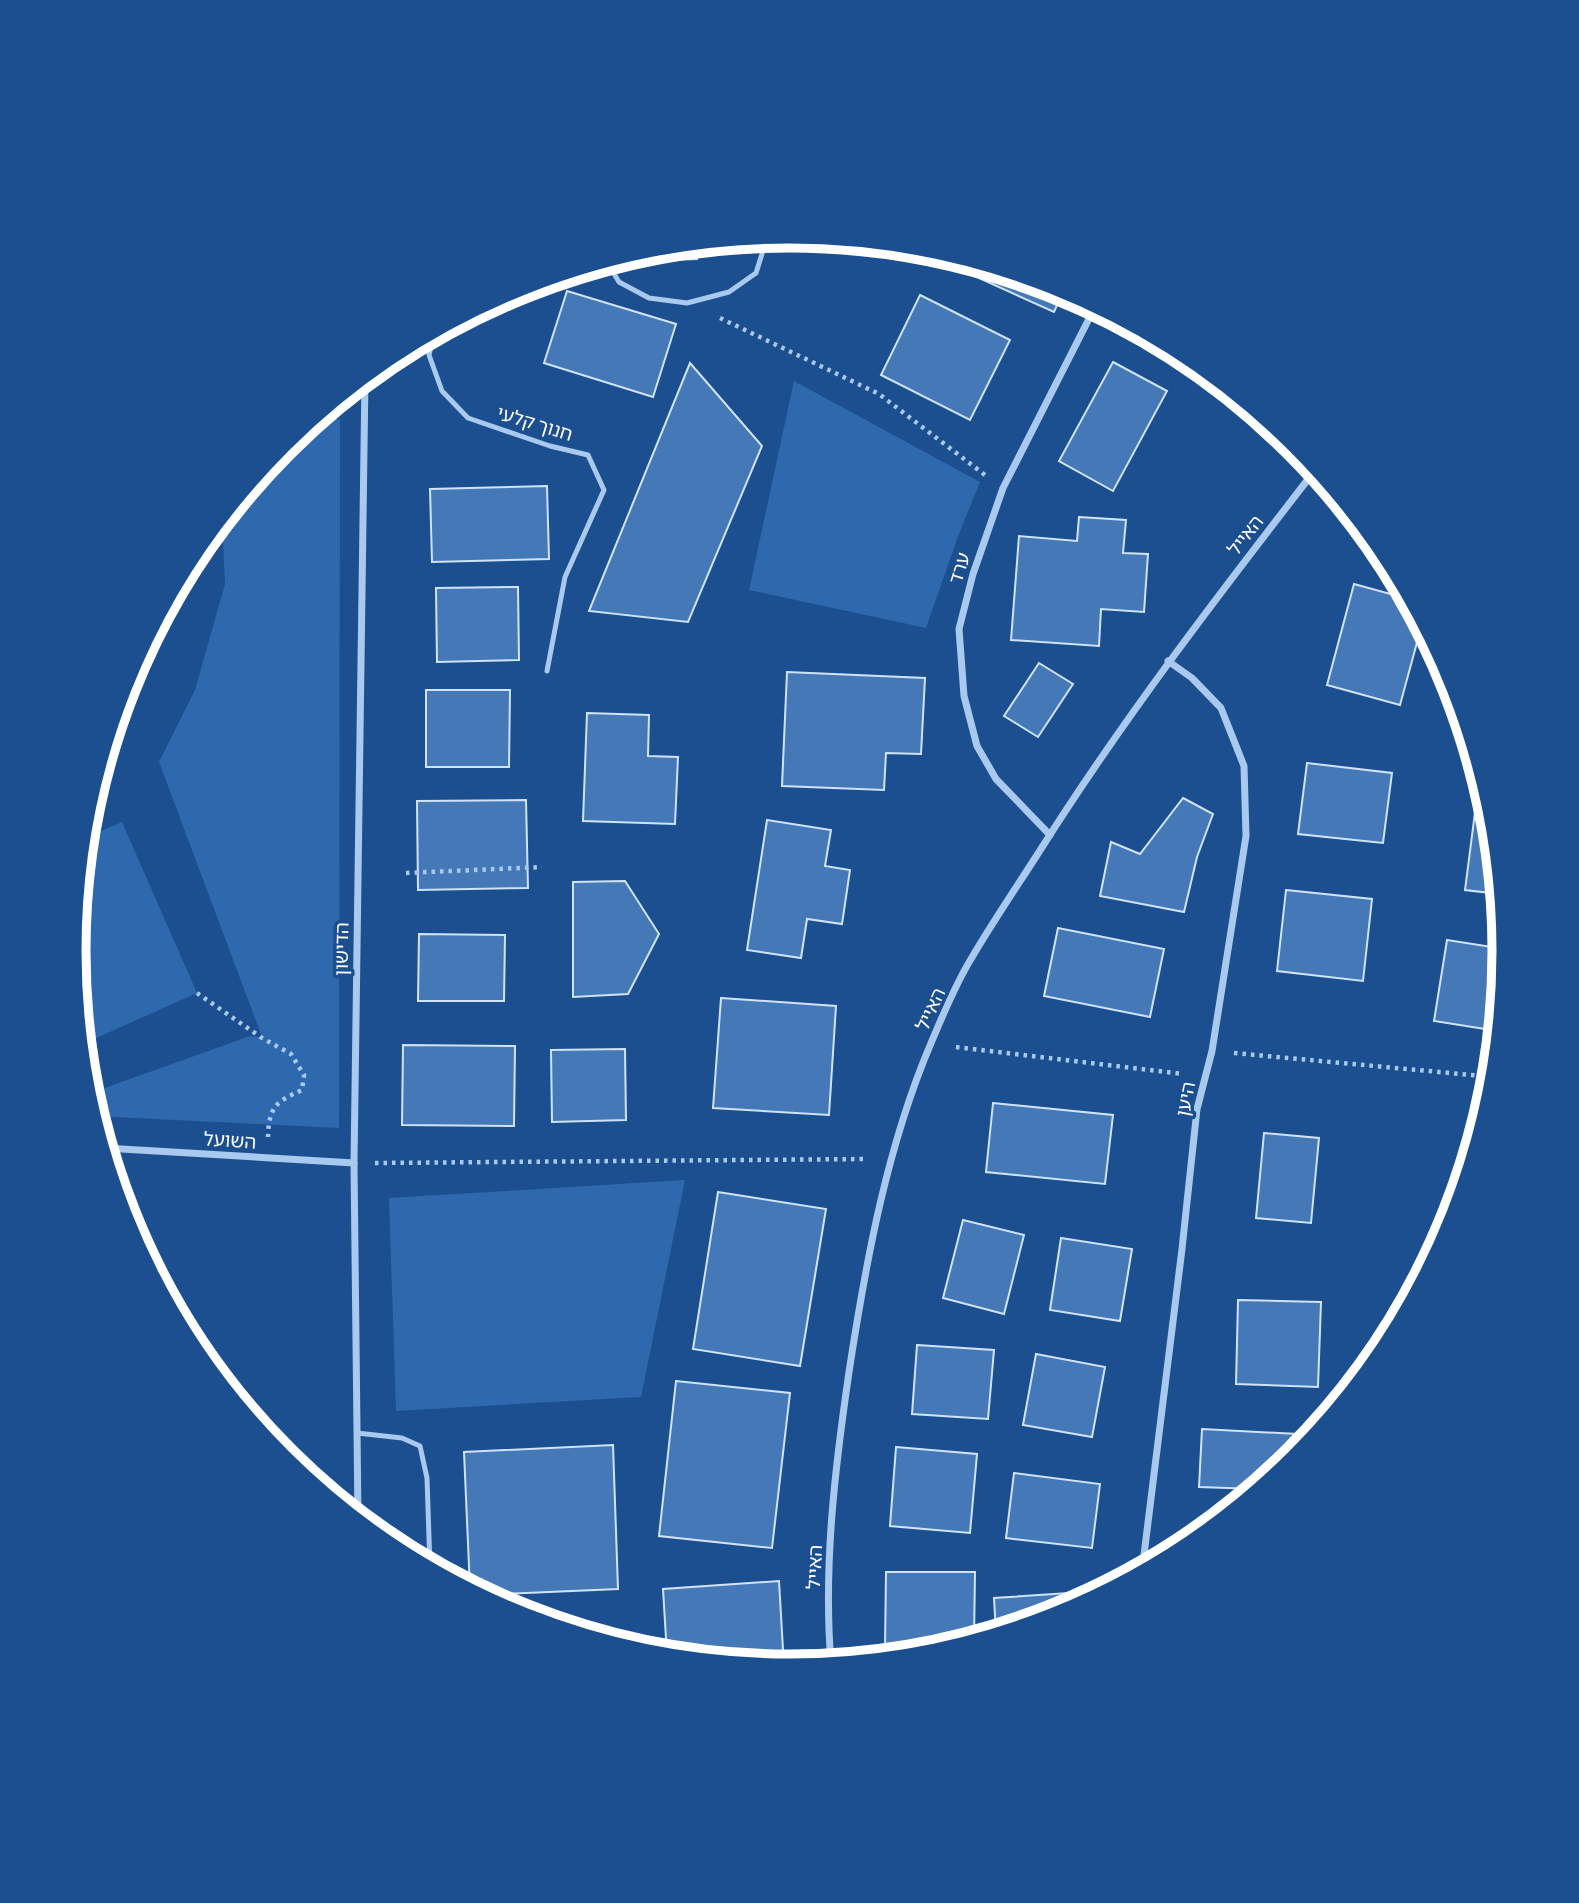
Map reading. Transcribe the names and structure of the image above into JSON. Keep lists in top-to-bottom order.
{
  "streets": {
    "street": [
      "האייל",
      "ערד",
      "הדישון",
      "היען",
      "השועל"
    ],
    "lane": ["חנוך קלעי"]
  },
  "crossings": [
    ["האייל", "ערד"],
    ["האייל", "היען"],
    ["הדישון", "השועל"]
  ]
}
